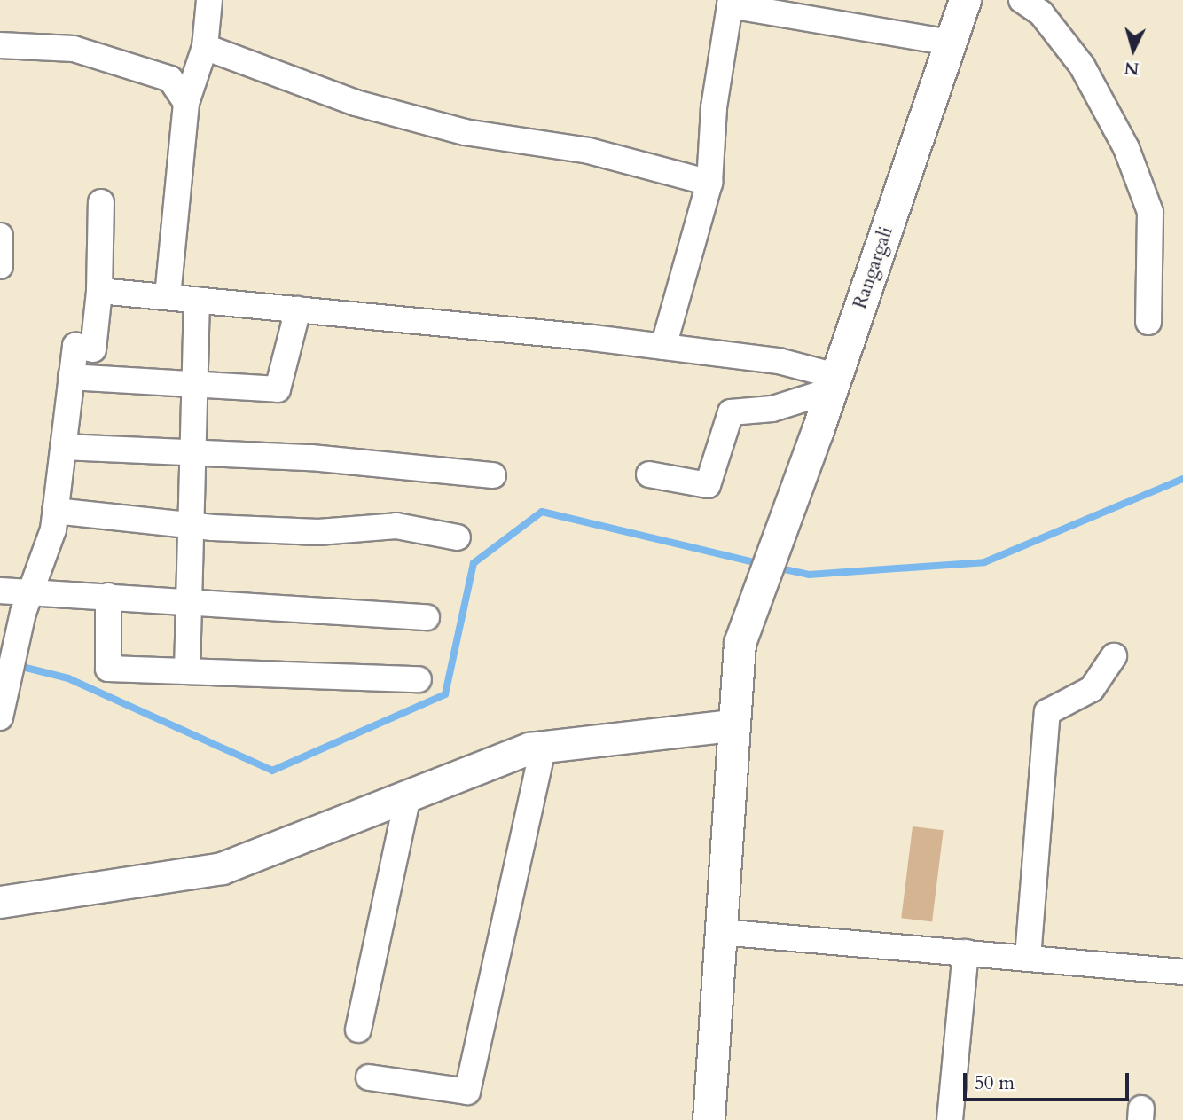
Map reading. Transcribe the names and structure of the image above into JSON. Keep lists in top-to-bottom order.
{
  "streets": {
    "street": ["Rangargali"]
  },
  "scale_bar": "50 m",
  "north": "bottom"
}
